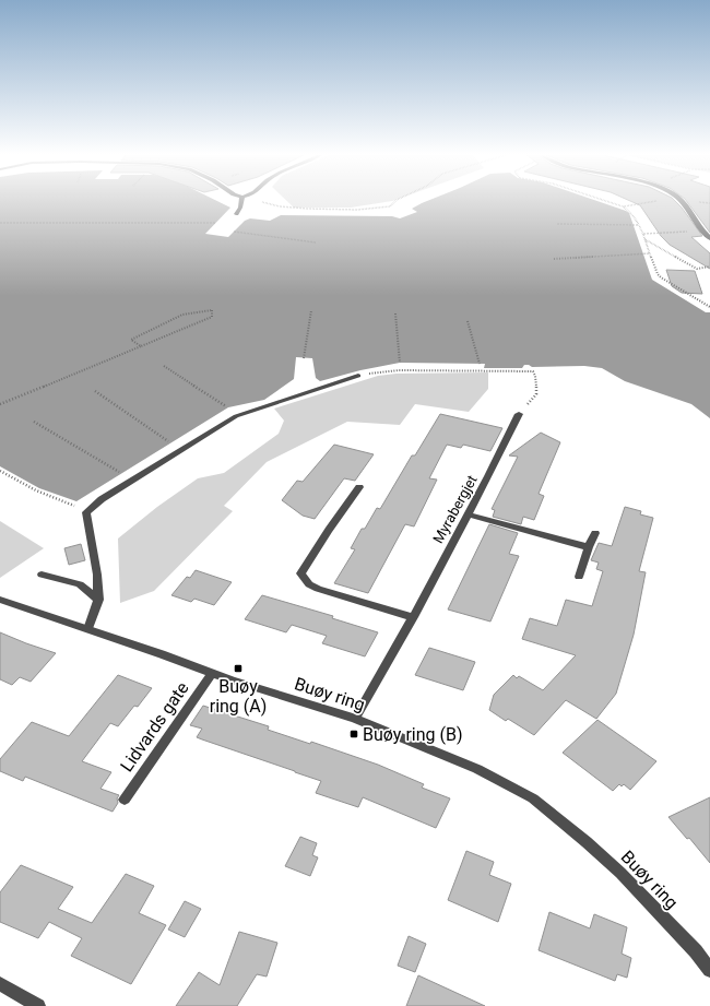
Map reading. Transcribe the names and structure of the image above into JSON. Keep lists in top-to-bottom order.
{
  "streets": {
    "street": ["Myrabergjet", "Buøy ring", "Lidvards gate"]
  },
  "crossings": [
    ["Myrabergjet", "Buøy ring"],
    ["Buøy ring", "Lidvards gate"]
  ],
  "places": {
    "transit": ["Buøy ring (A)", "Buøy ring (B)"]
  }
}
